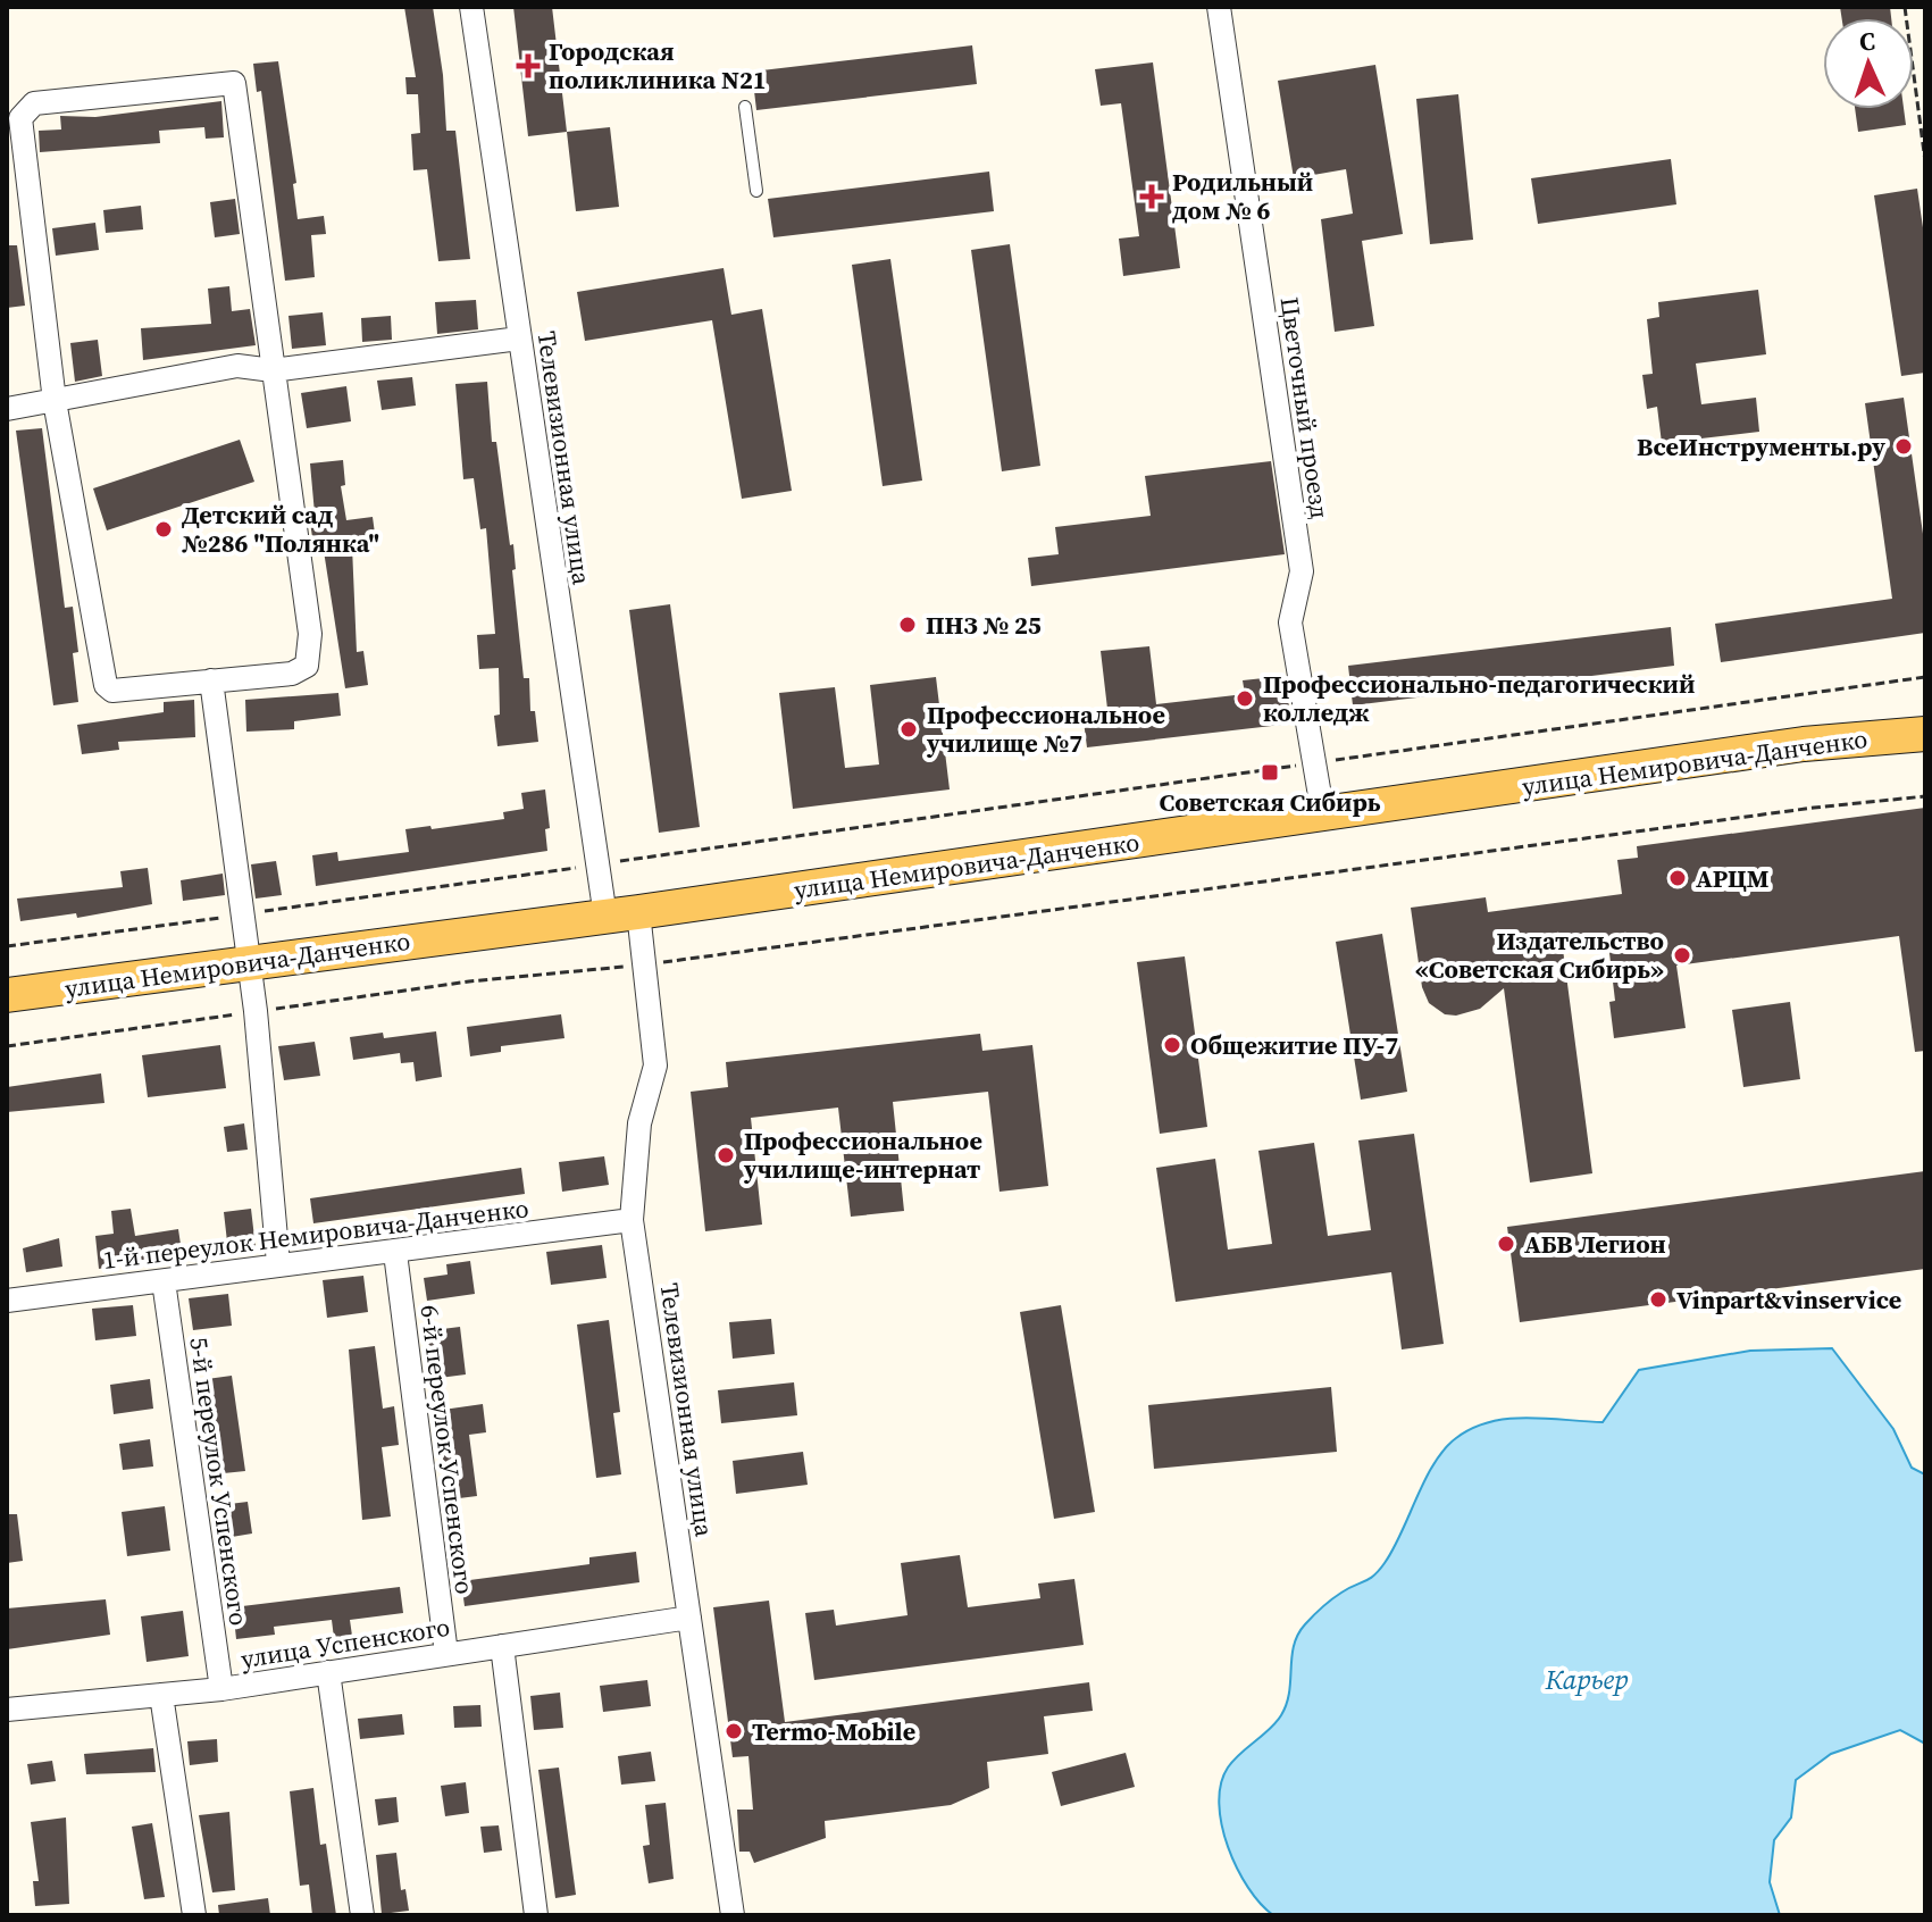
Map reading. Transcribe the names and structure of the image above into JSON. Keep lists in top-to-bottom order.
{
  "streets": {
    "main road": ["улица Немировича-Данченко"],
    "street": [
      "Цветочный проезд",
      "Телевизионная улица",
      "1-й переулок Немировича-Данченко",
      "6-й переулок Успенского",
      "5-й переулок Успенского",
      "улица Успенского"
    ]
  },
  "crossings": [
    ["Цветочный проезд", "улица Немировича-Данченко"],
    ["Телевизионная улица", "улица Немировича-Данченко"],
    ["Телевизионная улица", "1-й переулок Немировича-Данченко"],
    ["Телевизионная улица", "улица Успенского"],
    ["1-й переулок Немировича-Данченко", "6-й переулок Успенского"],
    ["1-й переулок Немировича-Данченко", "5-й переулок Успенского"],
    ["6-й переулок Успенского", "улица Успенского"],
    ["5-й переулок Успенского", "улица Успенского"]
  ],
  "water": ["Карьер"],
  "places": {
    "health": ["Городская поликлиника N21", "Родильный дом № 6"],
    "other": [
      "ВсеИнструменты.ру",
      "Детский сад №286 \"Полянка\"",
      "ПНЗ № 25",
      "Профессионально-педагогический колледж",
      "Профессиональное училище №7",
      "АРЦМ",
      "Издательство «Советская Сибирь»",
      "Общежитие ПУ-7",
      "Профессиональное училище-интернат",
      "АБВ Легион",
      "Vinpart&vinservice",
      "Termo-Mobile"
    ],
    "transit": ["Советская Сибирь"]
  },
  "north": "top"
}
